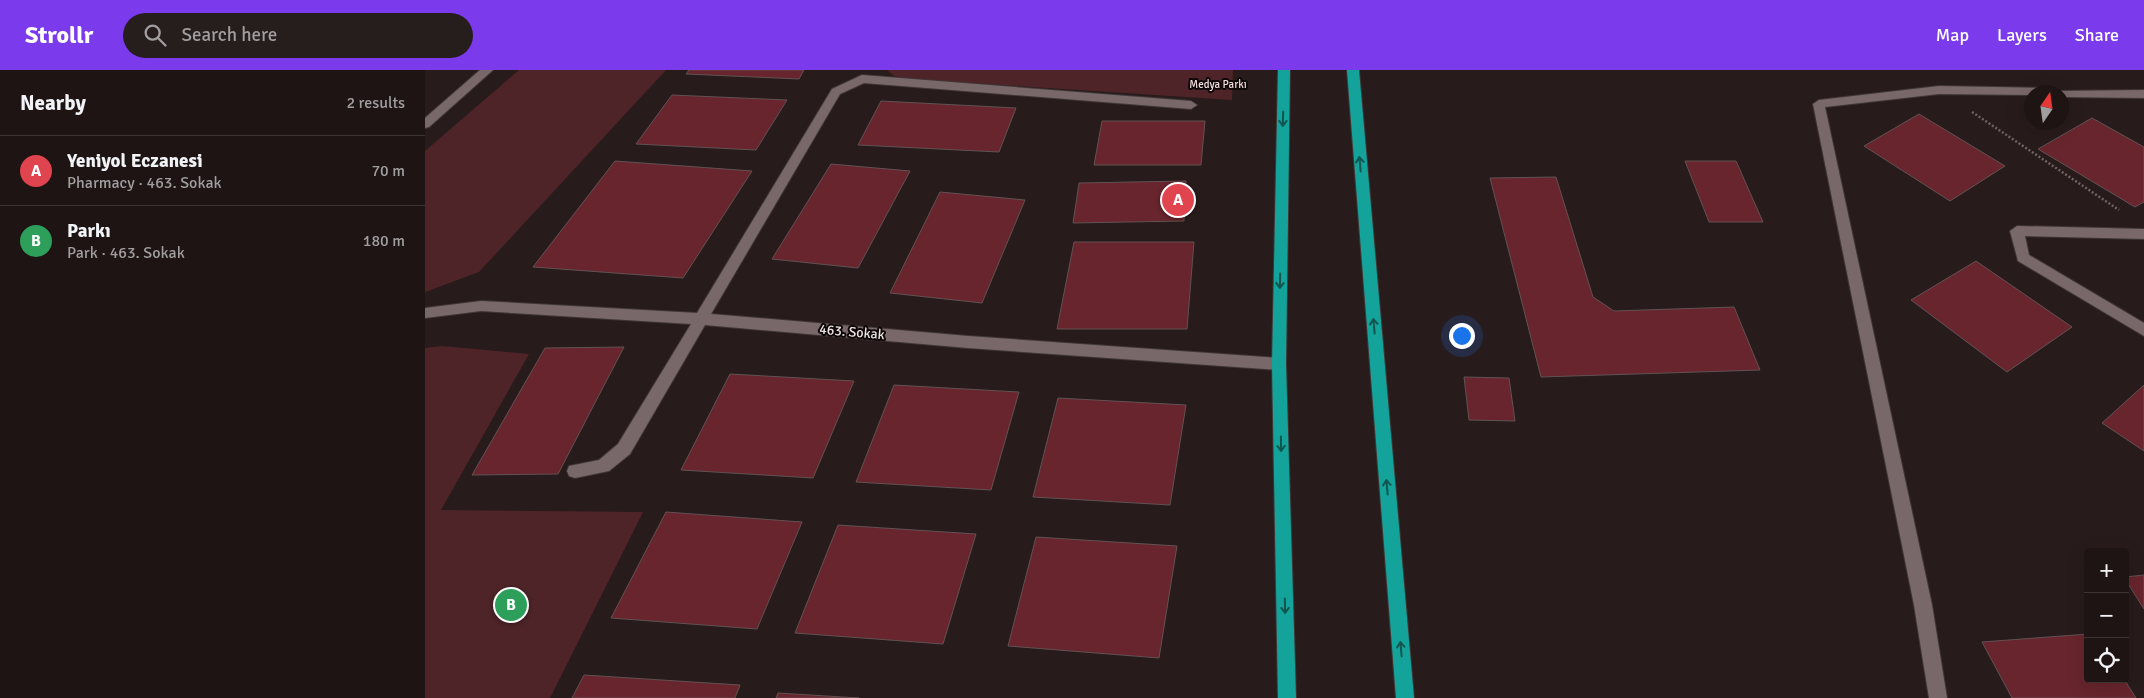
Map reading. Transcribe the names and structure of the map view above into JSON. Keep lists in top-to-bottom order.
{
  "streets": {
    "street": ["463. Sokak"]
  },
  "parks": ["Medya Parkı"],
  "north": "top",
  "page": {
    "header": "Strollr",
    "search": "Search here",
    "nav": ["Map", "Layers", "Share"],
    "heading": ["Nearby", "2 results"],
    "list": [
      {
        "mark": "A",
        "name": "Yeniyol Eczanesi",
        "note": "Pharmacy · 463. Sokak",
        "value": "70 m"
      },
      {
        "mark": "B",
        "name": "Parkı",
        "note": "Park · 463. Sokak",
        "value": "180 m"
      }
    ],
    "pins": ["A", "B"],
    "map_buttons": ["+", "−"]
  }
}
